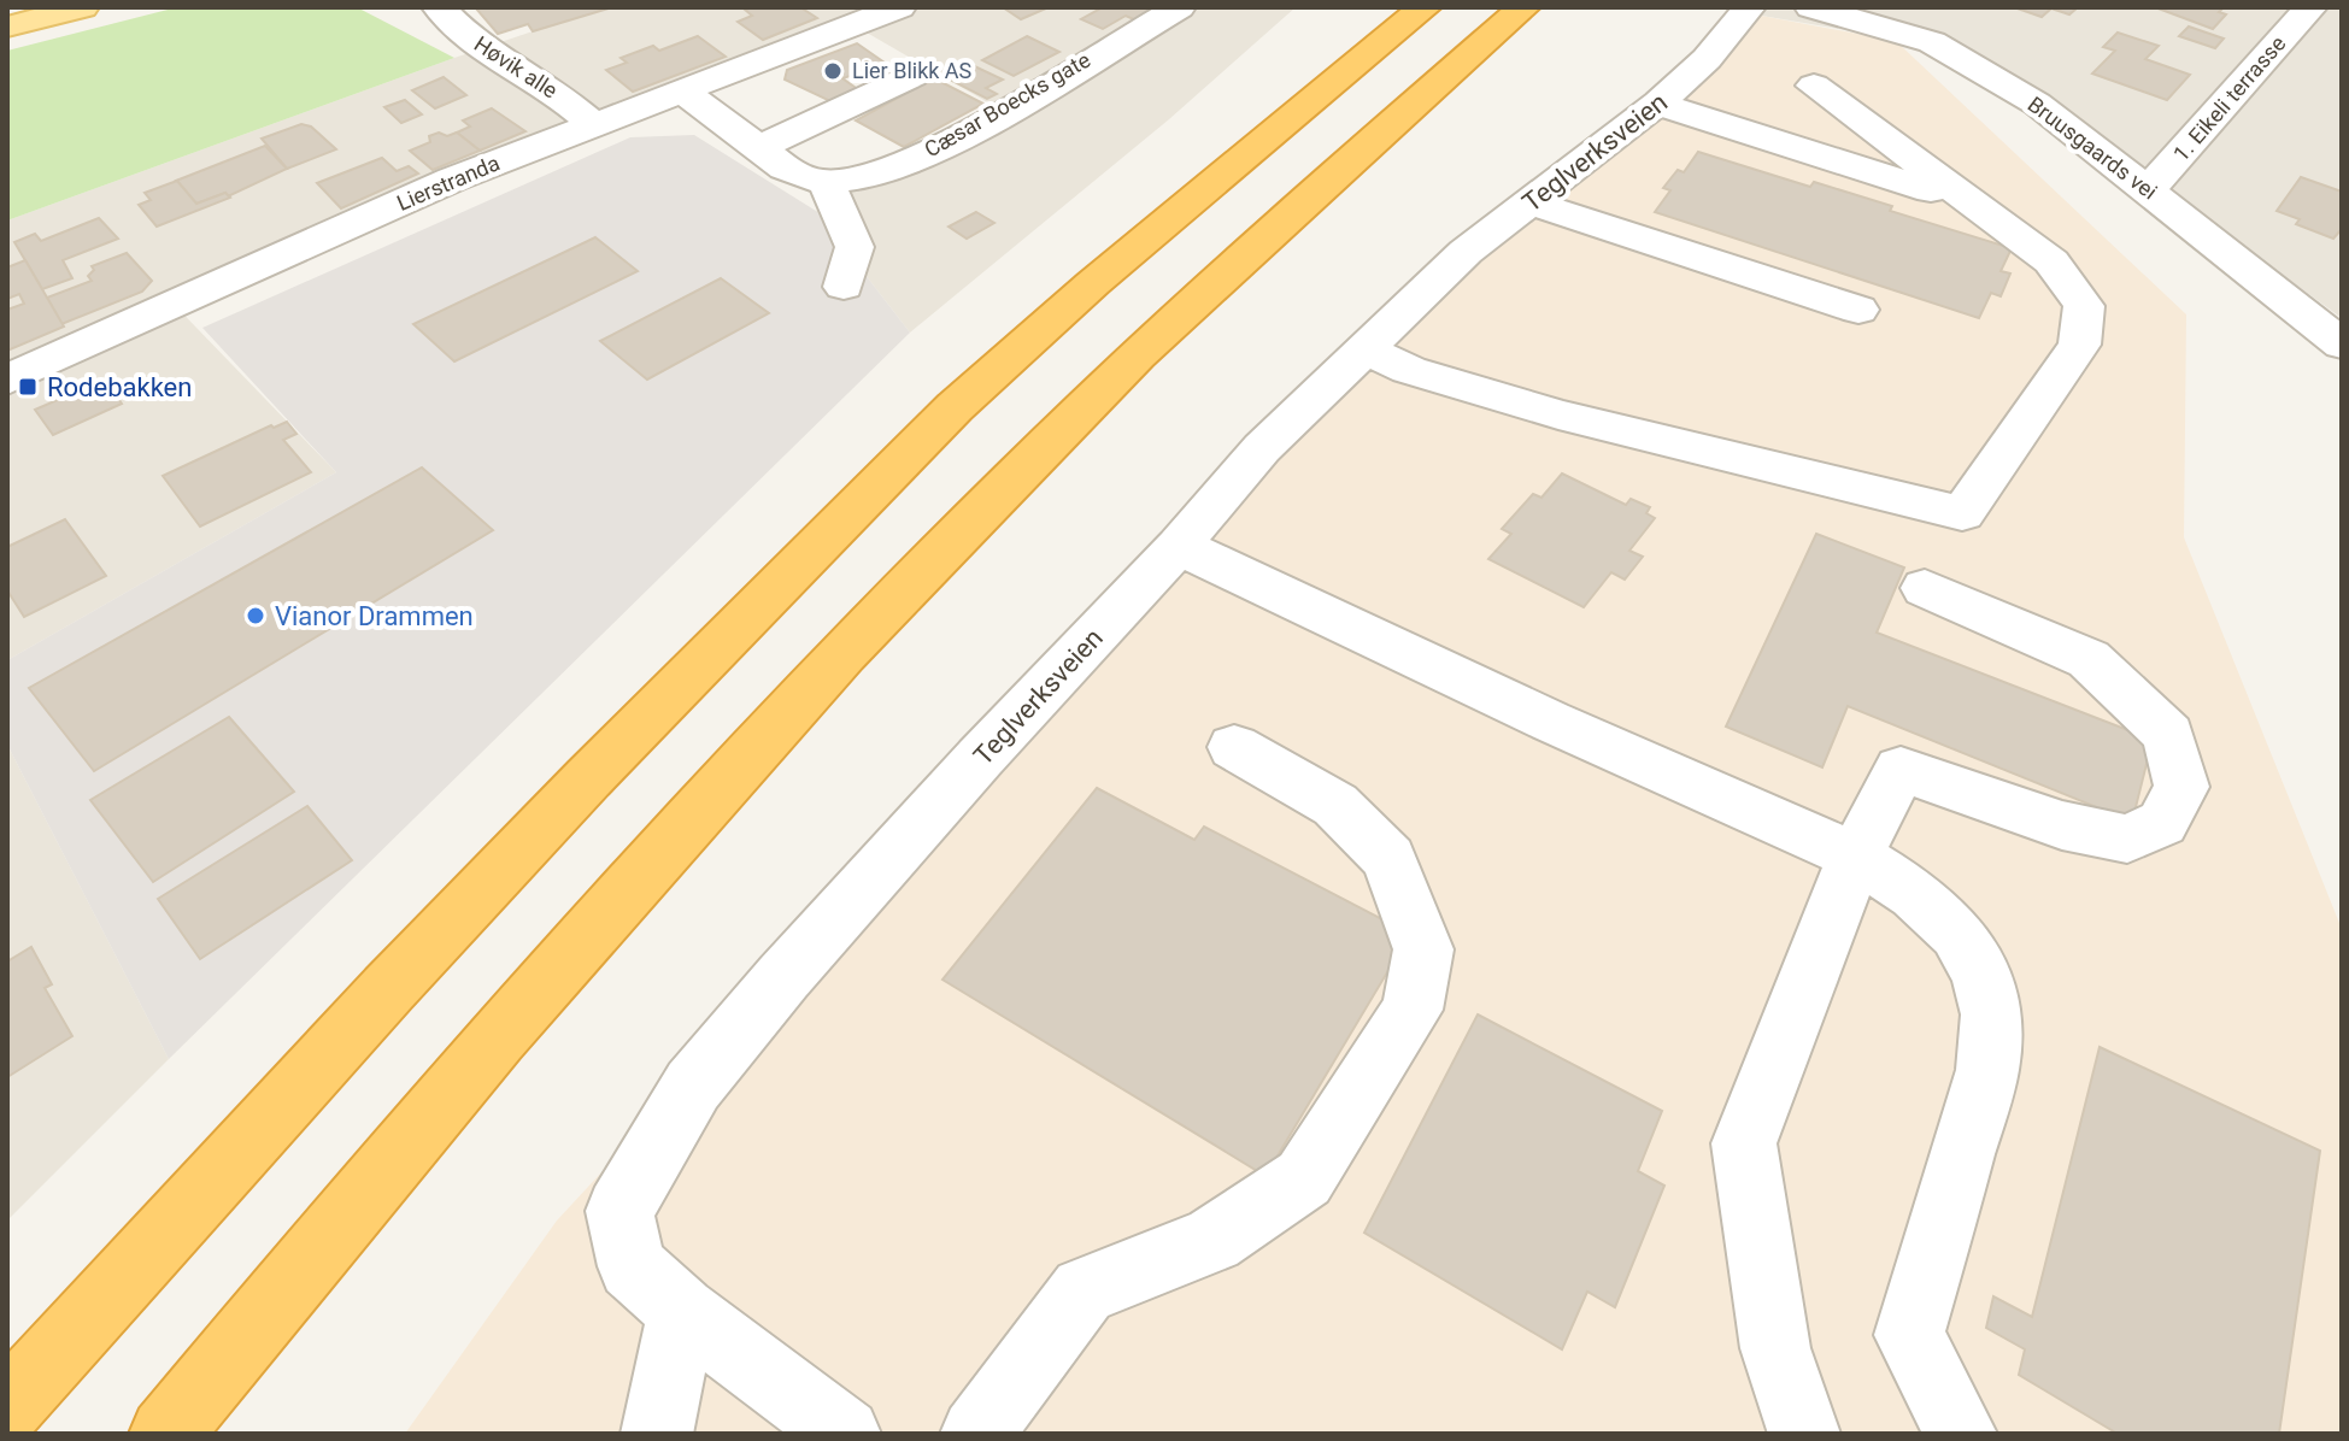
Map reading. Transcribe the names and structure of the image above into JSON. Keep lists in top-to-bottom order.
{
  "streets": {
    "street": [
      "Høvik alle",
      "1. Eikeli terrasse",
      "Cæsar Boecks gate",
      "Bruusgaards vei",
      "Teglverksveien",
      "Lierstranda"
    ]
  },
  "crossings": [
    ["Høvik alle", "Lierstranda"],
    ["1. Eikeli terrasse", "Bruusgaards vei"]
  ],
  "places": {
    "other": ["Lier Blikk AS", "Vianor Drammen"],
    "transit": ["Rodebakken"]
  }
}
